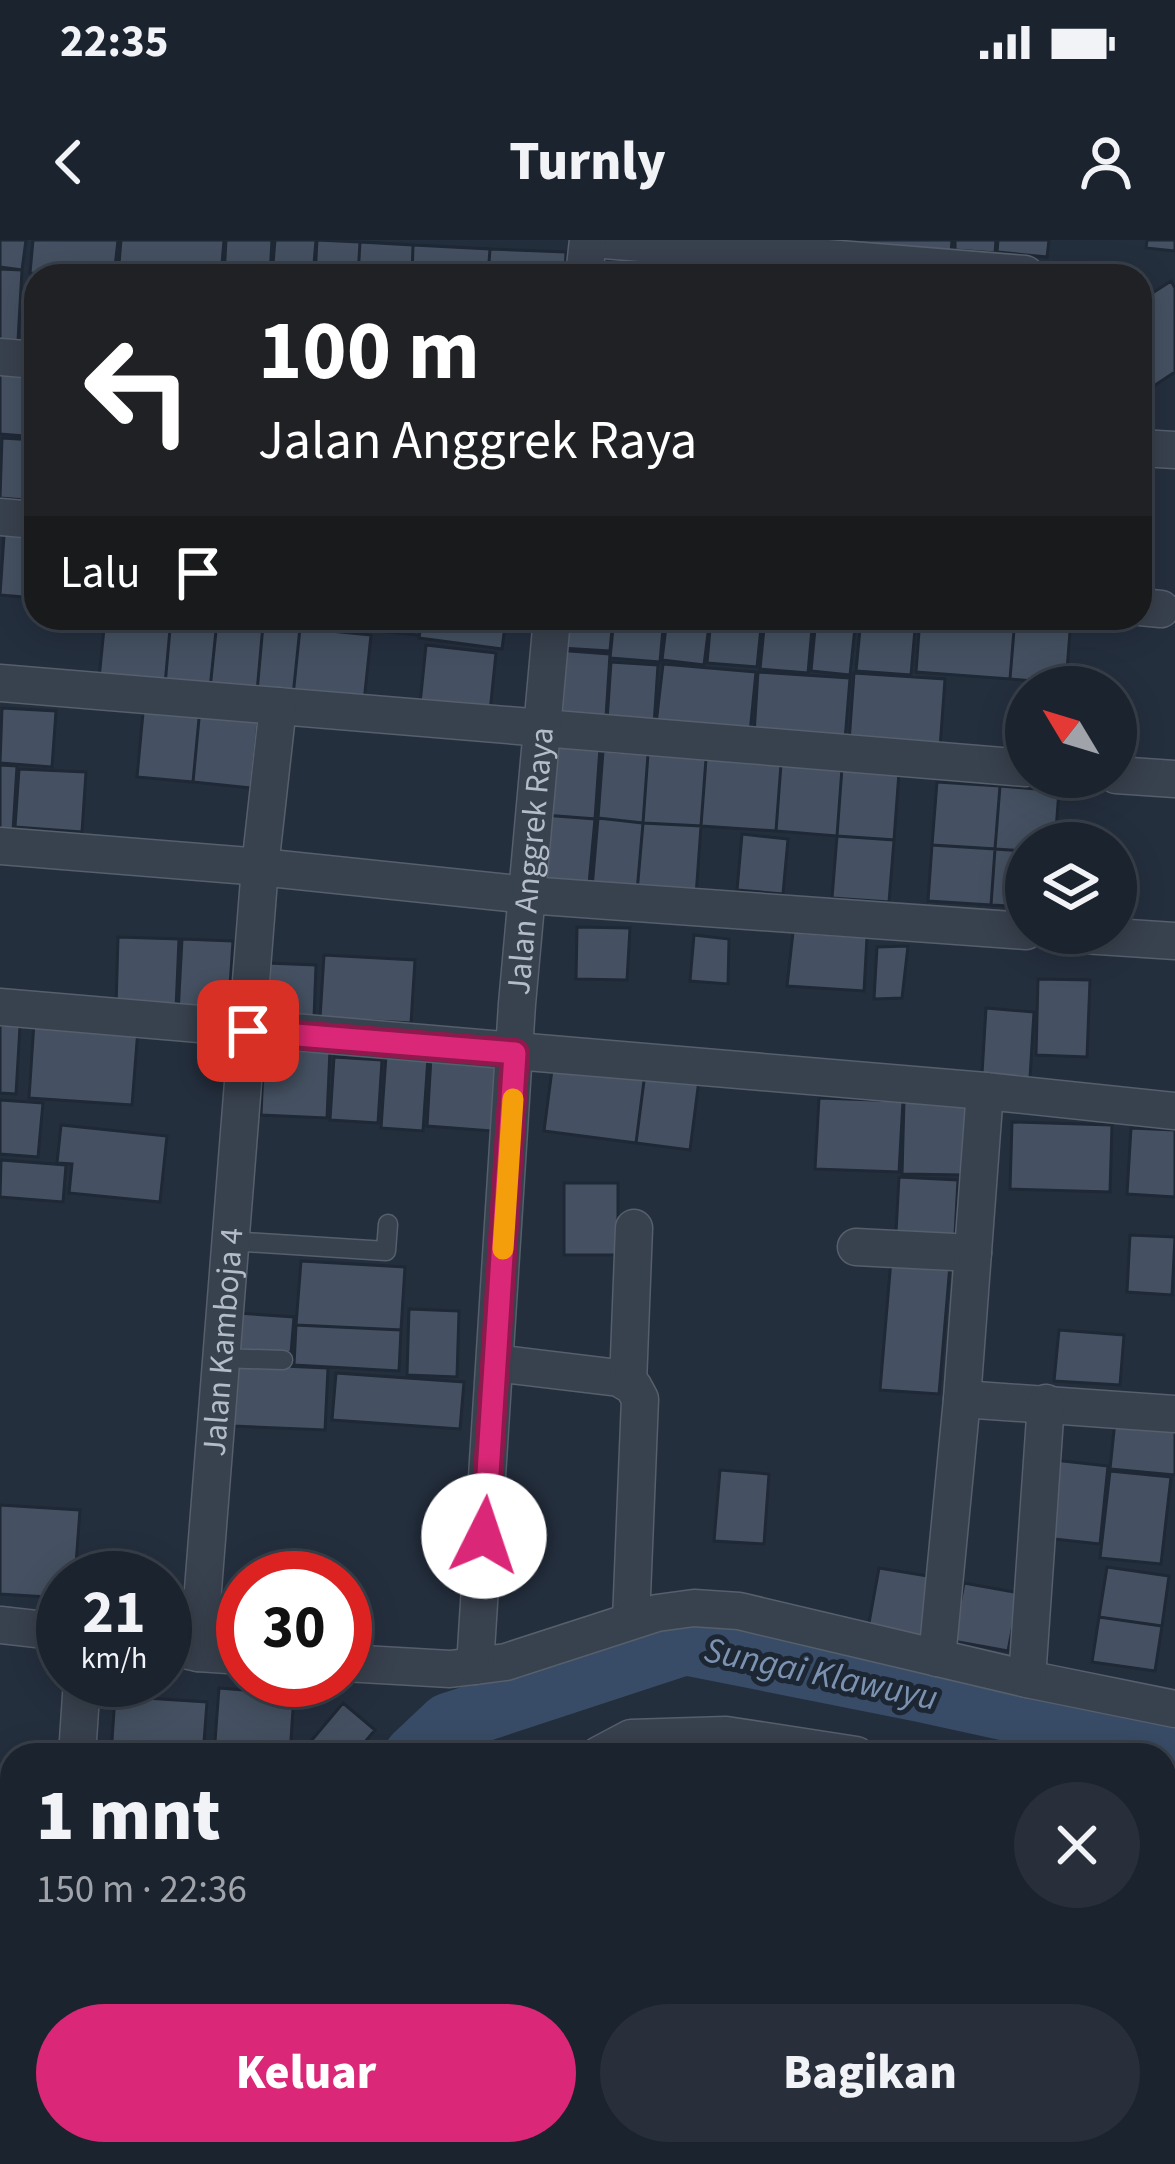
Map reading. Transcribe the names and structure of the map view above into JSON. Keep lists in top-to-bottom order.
{
  "streets": {
    "street": ["Jalan Anggrek Raya", "Jalan Kamboja 4"]
  },
  "water": ["Sungai Klawuyu"],
  "north": "top left",
  "page": {
    "status": "22:35",
    "header": "Turnly",
    "turn": ["100 m", "Jalan Anggrek Raya"],
    "then": "Lalu",
    "speed": "21 km/h",
    "limit": "30",
    "heading": ["1 mnt", "150 m · 22:36"],
    "buttons": ["Keluar", "Bagikan"]
  }
}
